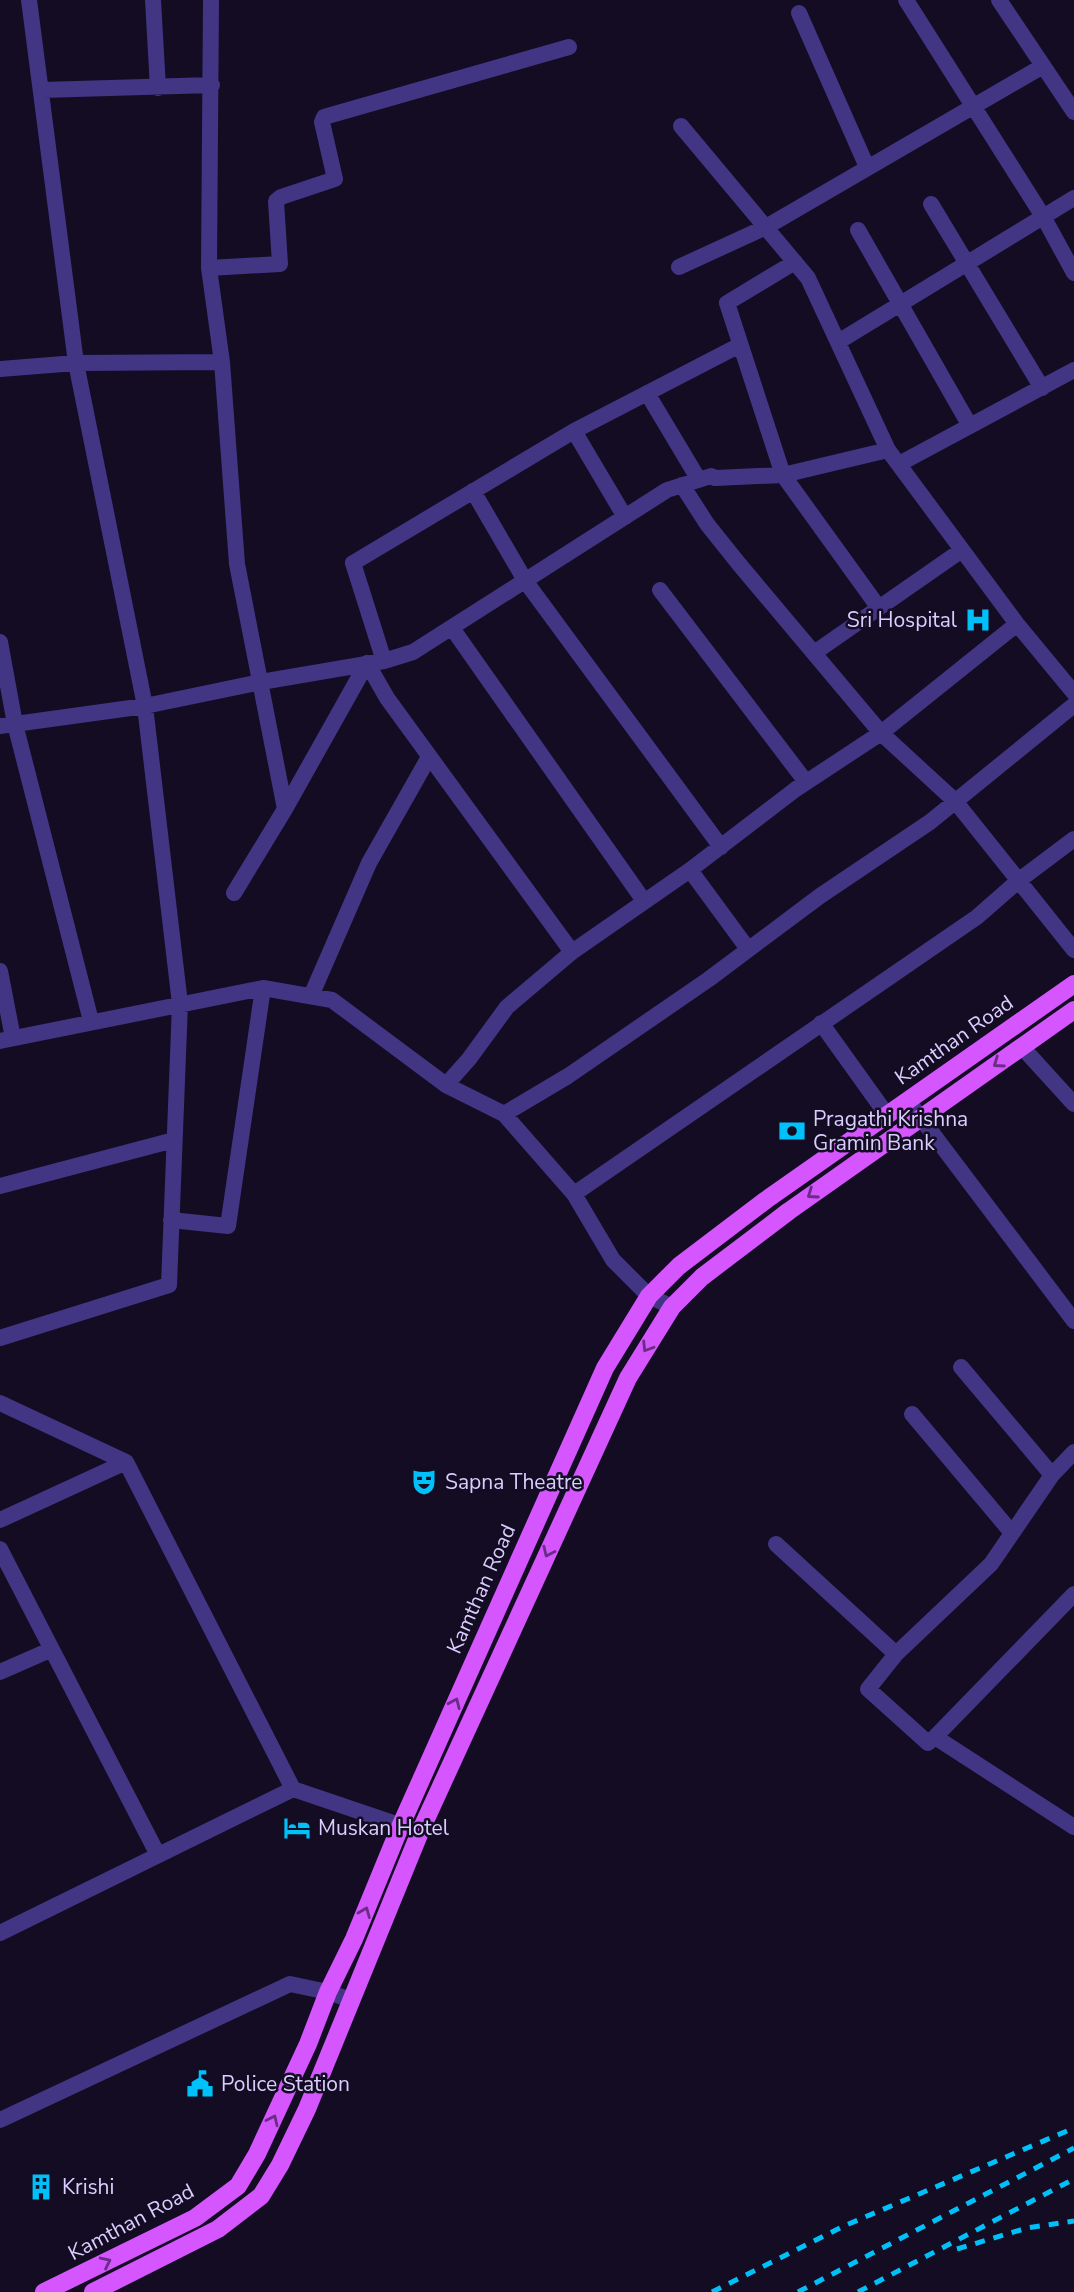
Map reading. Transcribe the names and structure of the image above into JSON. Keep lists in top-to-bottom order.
{
  "streets": {
    "main road": ["Kamthan Road"]
  },
  "places": {
    "hospital": ["Sri Hospital"],
    "bank": ["Pragathi Krishna Gramin Bank"],
    "theatre": ["Sapna Theatre"],
    "hotel": ["Muskan Hotel"],
    "public building": ["Police Station"],
    "building": ["Krishi"]
  }
}
